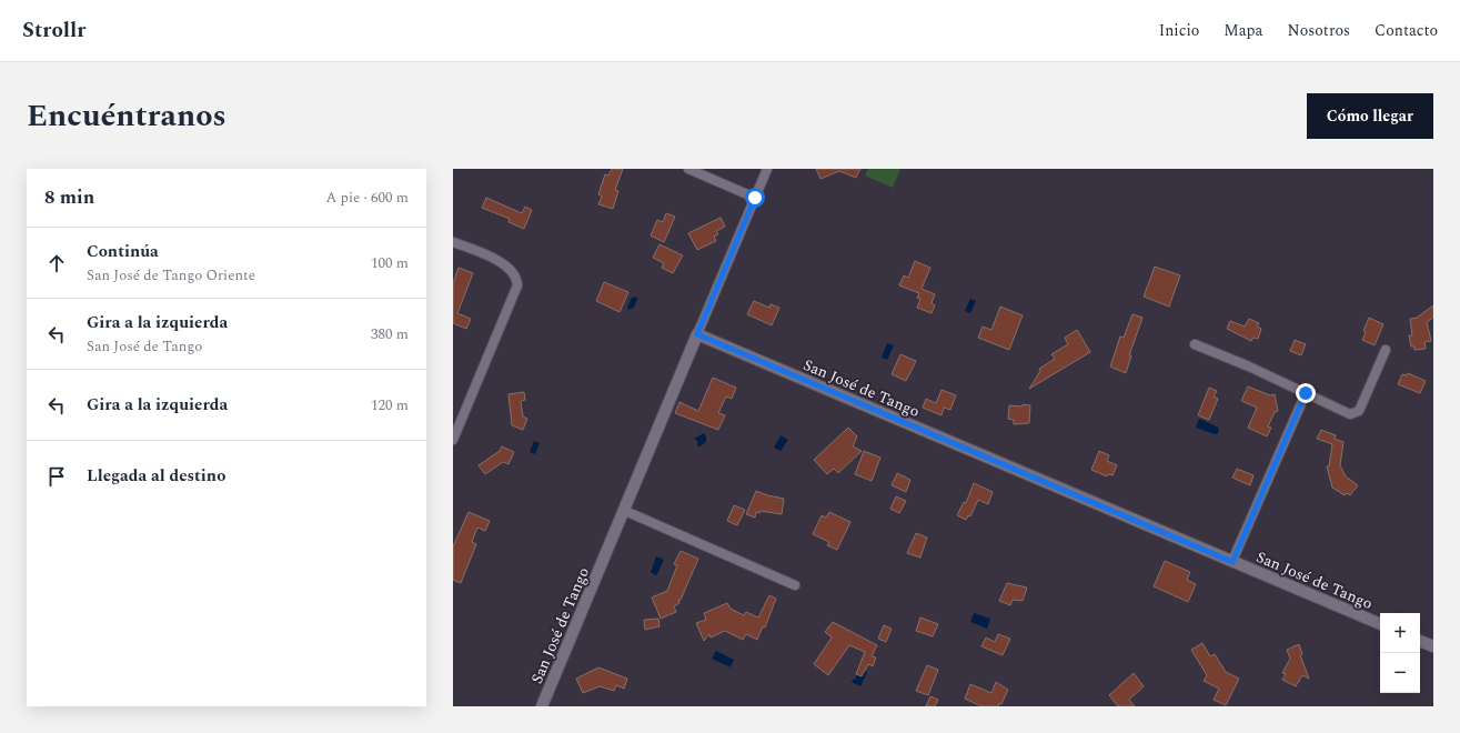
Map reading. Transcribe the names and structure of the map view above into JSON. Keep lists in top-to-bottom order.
{
  "streets": {
    "street": ["San José de Tango"]
  },
  "page": {
    "header": "Strollr",
    "nav": [
      "Inicio",
      "Mapa",
      "Nosotros",
      "Contacto"
    ],
    "title": "Encuéntranos",
    "buttons": "Cómo llegar",
    "heading": ["8 min", "A pie · 600 m"],
    "list": [
      ["Continúa", "San José de Tango Oriente", "100 m"],
      ["Gira a la izquierda", "San José de Tango", "380 m"],
      ["Gira a la izquierda", "120 m"],
      "Llegada al destino"
    ],
    "map_buttons": ["+", "−"]
  }
}
